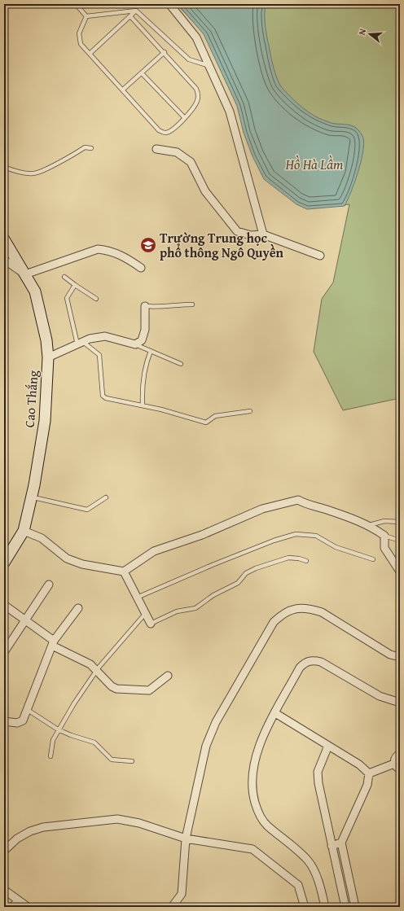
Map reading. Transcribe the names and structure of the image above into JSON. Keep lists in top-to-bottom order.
{
  "streets": {
    "main road": ["Cao Thắng"]
  },
  "water": ["Hồ Hà Lầm"],
  "places": {
    "school or university": ["Trường Trung học phổ thông Ngô Quyền"]
  },
  "north": "left"
}
